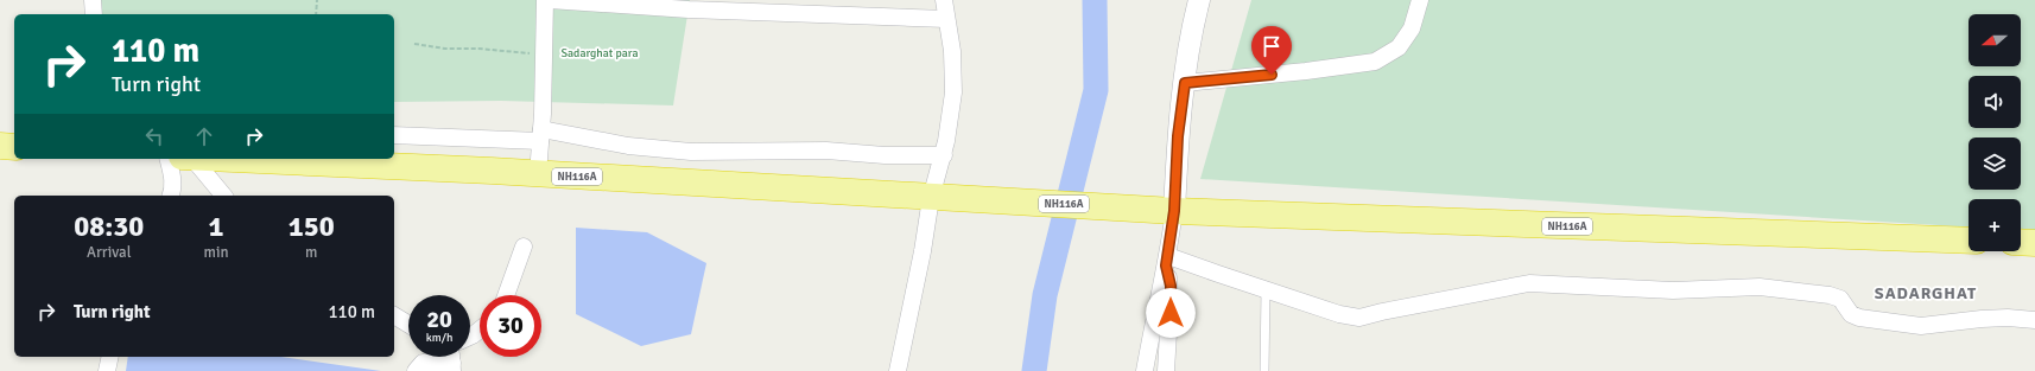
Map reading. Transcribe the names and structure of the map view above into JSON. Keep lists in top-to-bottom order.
{
  "streets": {
    "highway": ["NH116A"]
  },
  "districts": ["SADARGHAT"],
  "parks": ["Sadarghat para"],
  "north": "left",
  "page": {
    "map_buttons": "+",
    "turn": ["110 m", "Turn right"],
    "eta": [
      "08:30",
      "Arrival",
      "1",
      "min",
      "150",
      "m"
    ],
    "list": [
      {
        "name": "Turn right",
        "value": "110 m"
      }
    ],
    "speed": "20 km/h",
    "limit": "30"
  }
}
